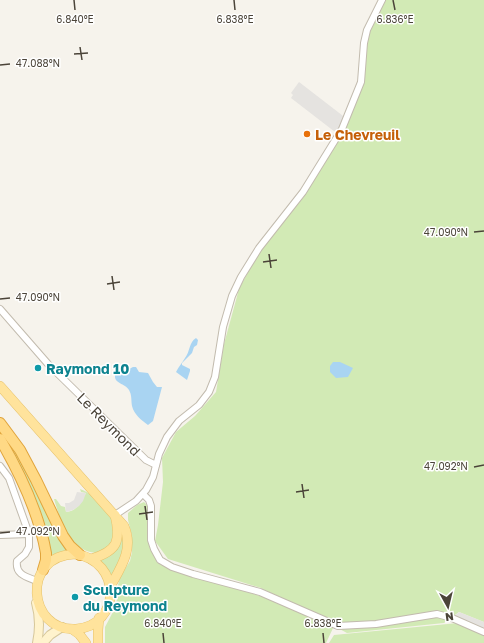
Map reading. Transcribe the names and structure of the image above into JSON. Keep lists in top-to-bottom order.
{
  "streets": {
    "street": ["Le Reymond"]
  },
  "places": ["Le Chevreuil", "Raymond 10", "Sculpture du Reymond"],
  "north": "bottom",
  "coordinates": [
    "6.840°E",
    "6.838°E",
    "6.836°E",
    "47.088°N",
    "47.090°N",
    "47.092°N"
  ]
}
